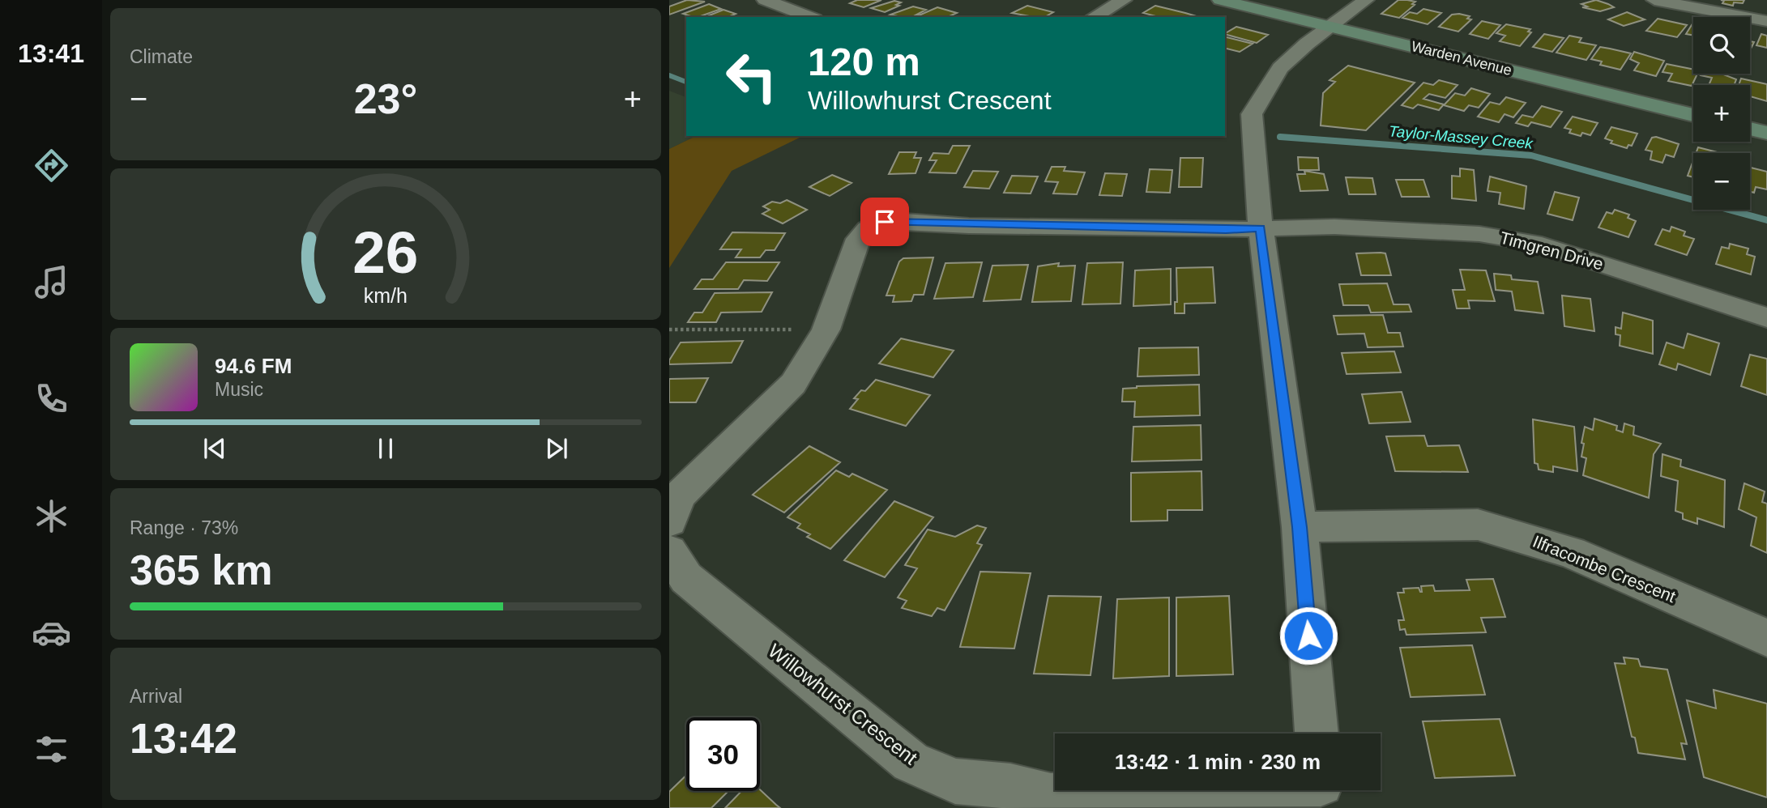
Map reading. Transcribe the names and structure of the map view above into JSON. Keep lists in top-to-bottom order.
{
  "streets": {
    "main road": ["Warden Avenue"],
    "street": ["Timgren Drive", "Ilfracombe Crescent", "Willowhurst Crescent"]
  },
  "water": ["Taylor-Massey Creek"],
  "page": {
    "tabs": "13:41",
    "tile": [
      "Climate",
      ["Range · 73%", "365 km"],
      ["Arrival", "13:42"]
    ],
    "map_buttons": ["+", "−"],
    "turn": ["120 m", "Willowhurst Crescent"],
    "heat": ["−", "23°", "+"],
    "song": ["94.6 FM", "Music"],
    "limit": "30",
    "trip": "13:42 · 1 min · 230 m",
    "gauge": ["26", "km/h"]
  }
}
